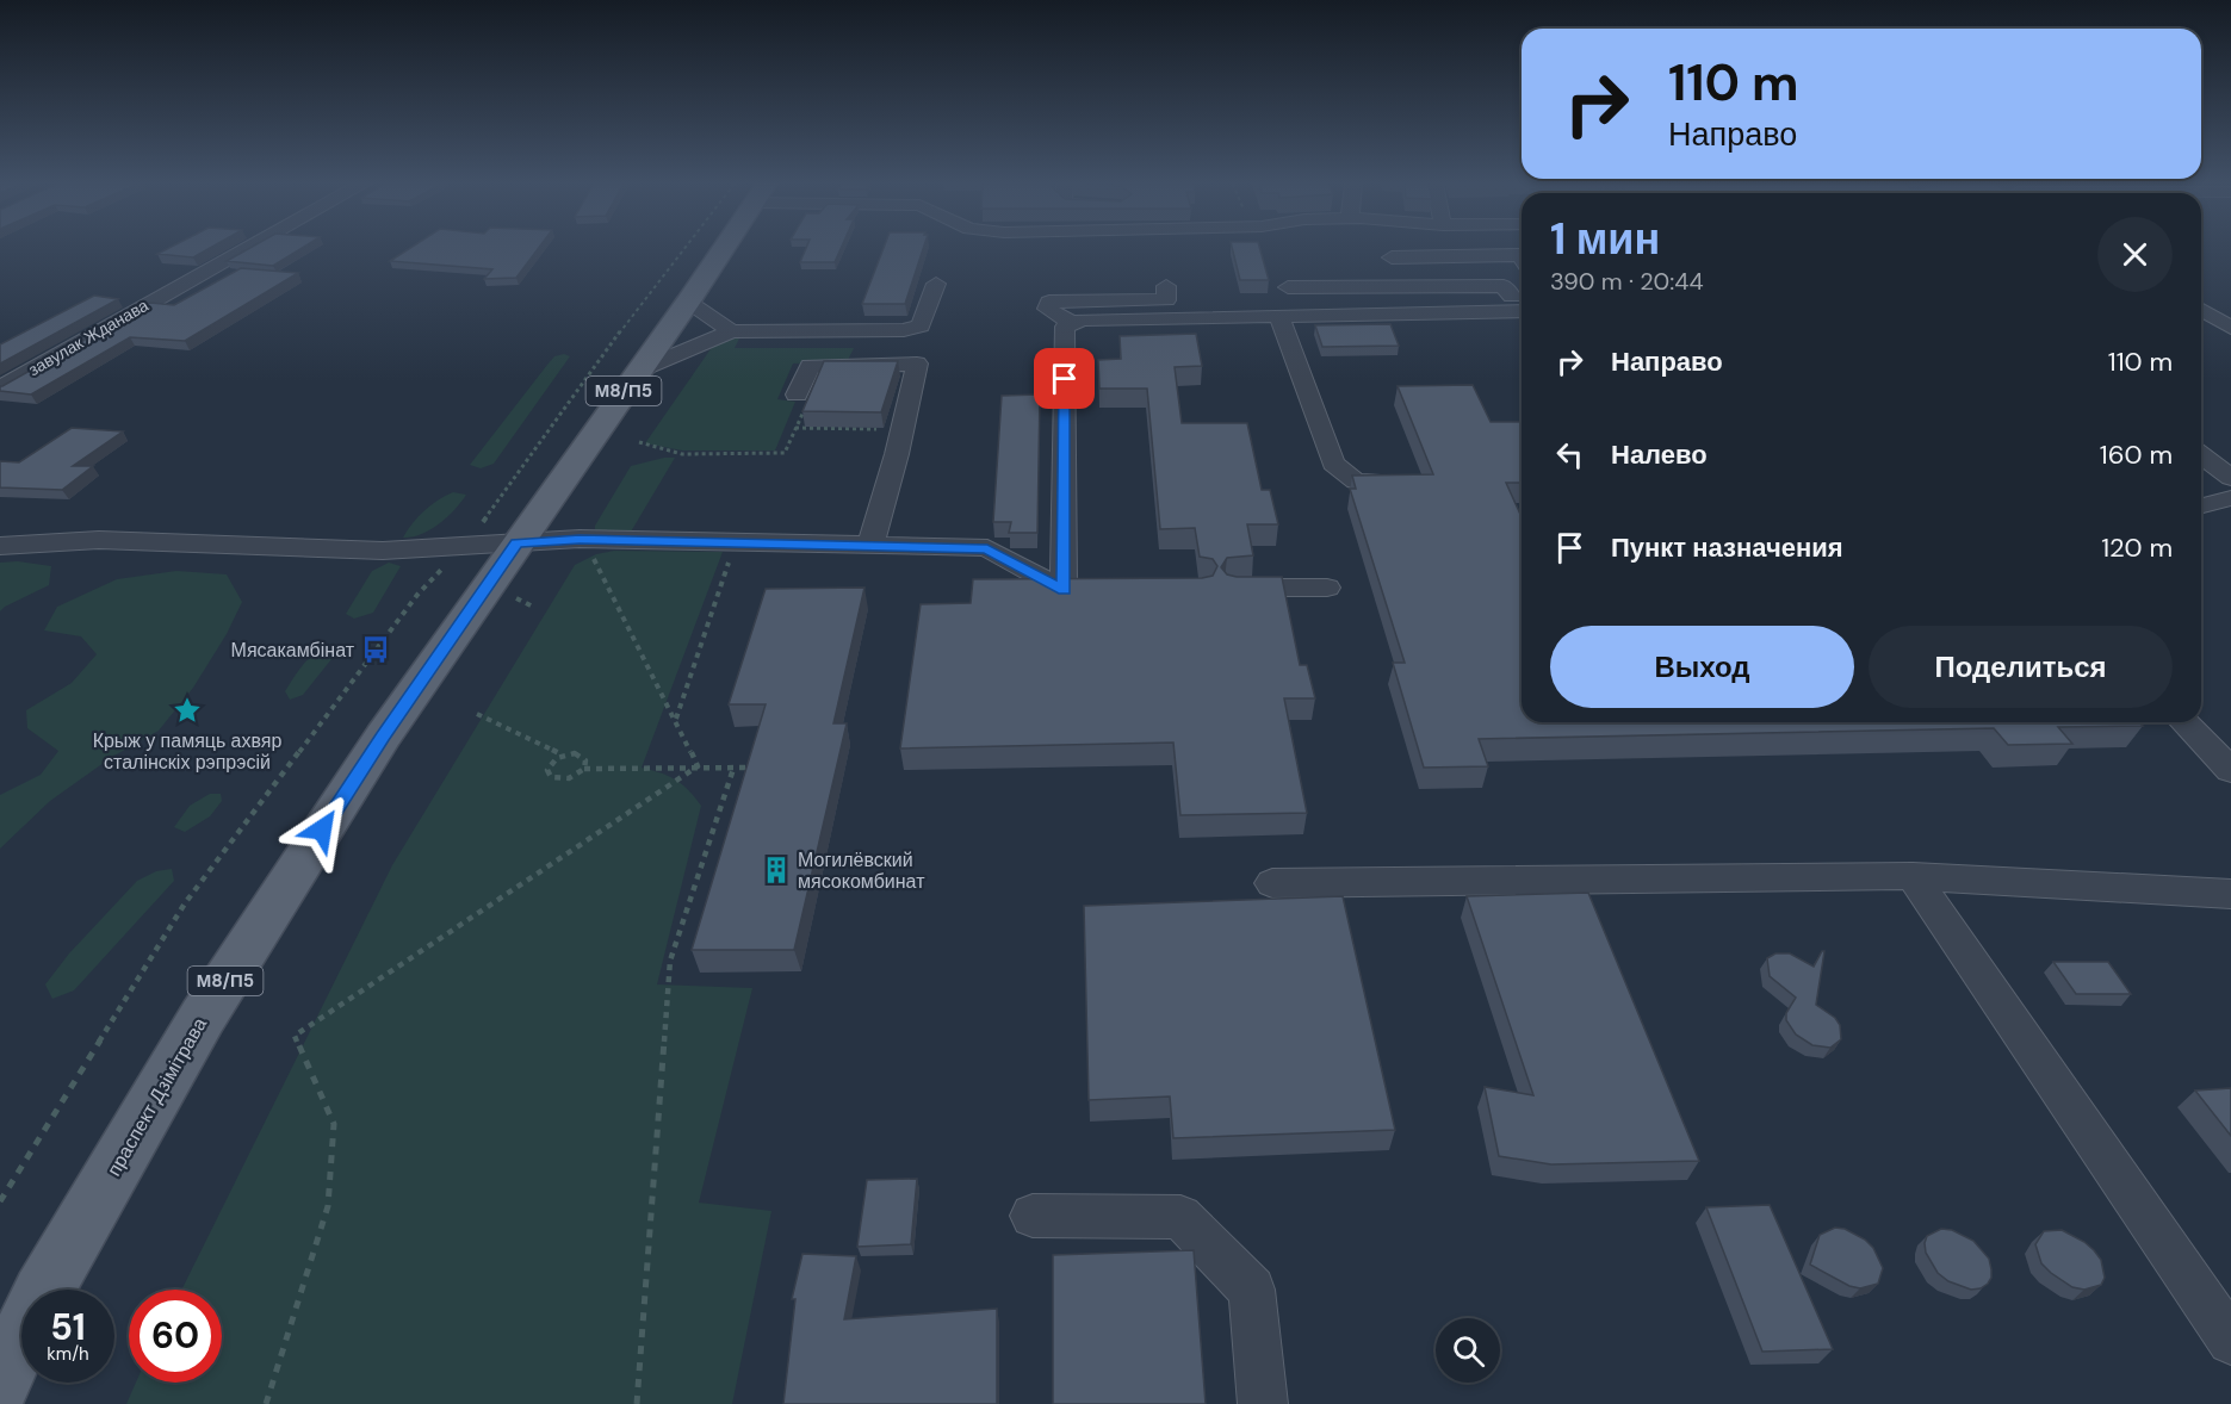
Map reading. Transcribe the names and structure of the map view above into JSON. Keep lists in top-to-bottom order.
{
  "streets": {
    "main road": ["М8/П5", "праспект Дзімітрава"],
    "street": ["завулак Жданава"]
  },
  "places": {
    "bus stop": ["Мясакамбінат"],
    "place": ["Крыж у памяць ахвяр сталінскіх рэпрэсій"],
    "building": ["Могилёвский мясокомбинат"]
  },
  "page": {
    "turn": ["110 m", "Направо"],
    "heading": ["1 мин", "390 m · 20:44"],
    "list": [
      {
        "name": "Направо",
        "value": "110 m"
      },
      {
        "name": "Налево",
        "value": "160 m"
      },
      {
        "name": "Пункт назначения",
        "value": "120 m"
      }
    ],
    "buttons": ["Выход", "Поделиться"],
    "speed": "51 km/h",
    "limit": "60"
  }
}
